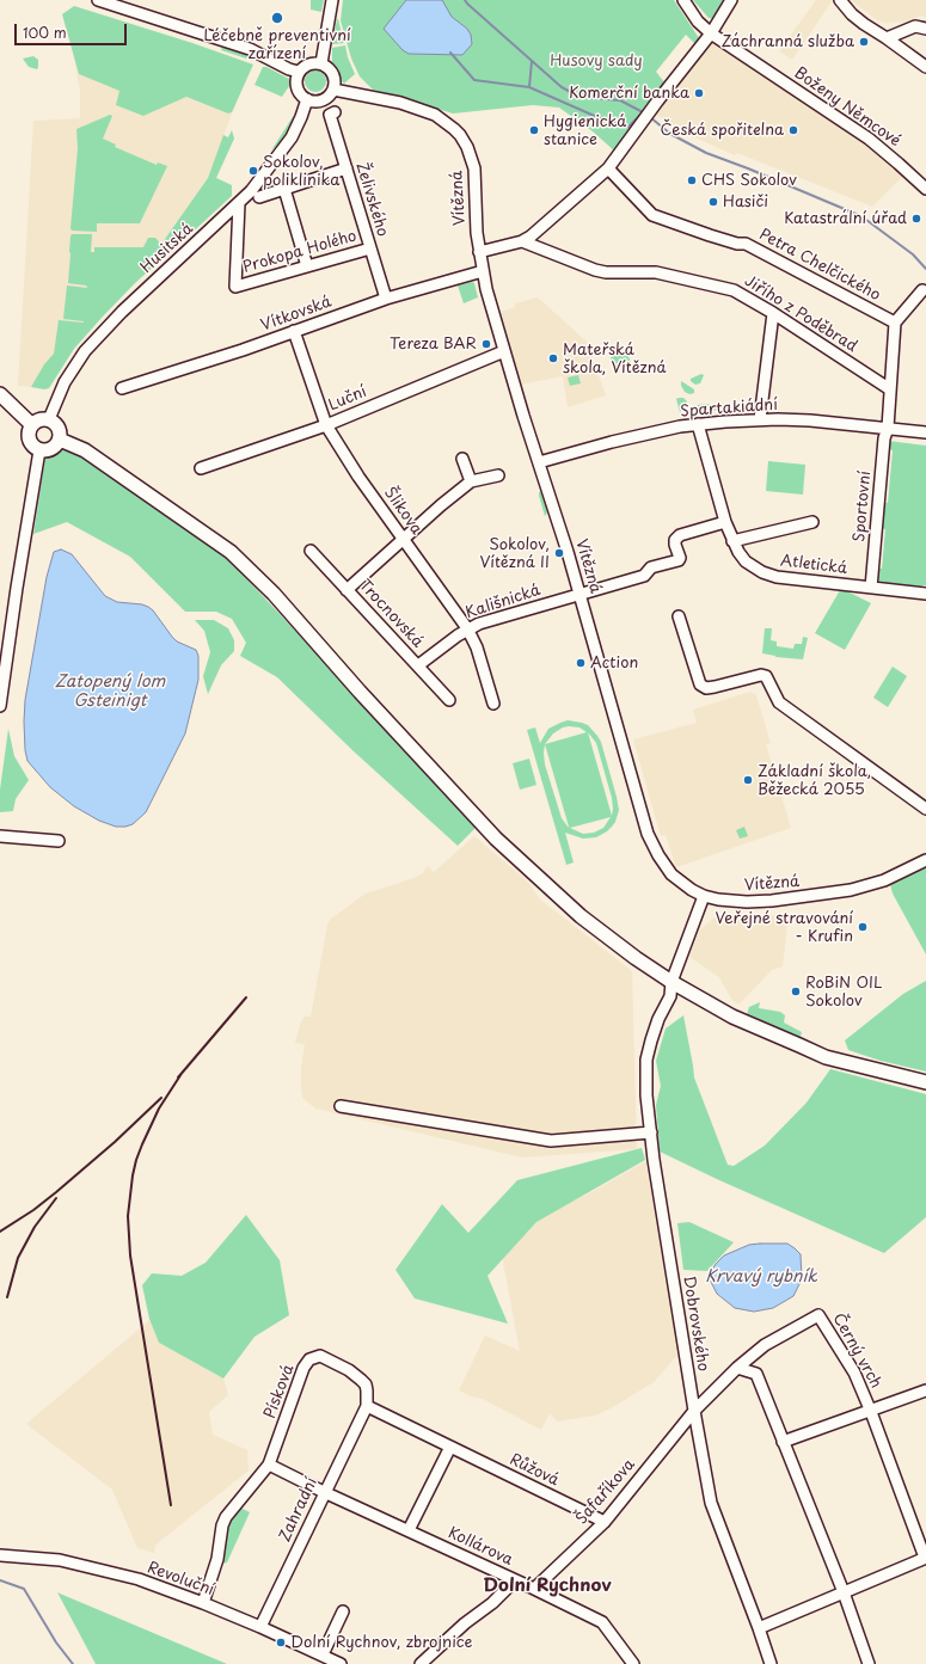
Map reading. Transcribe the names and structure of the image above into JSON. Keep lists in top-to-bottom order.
{
  "streets": {
    "street": [
      "Boženy Němcové",
      "Vítězná",
      "Želivského",
      "Husitská",
      "Prokopa Holého",
      "Petra Chelčického",
      "Vítkovská",
      "Jiřího z Poděbrad",
      "Luční",
      "Spartakiádní",
      "Sportovní",
      "Šlikova",
      "Atletická",
      "Kališnická",
      "Trocnovská",
      "Dobrovského",
      "Černý vrch",
      "Písková",
      "Růžová",
      "Šafaříkova",
      "Zahradní",
      "Kollárova",
      "Revoluční"
    ]
  },
  "crossings": [
    ["Vítězná", "Husitská"],
    ["Vítězná", "Vítkovská"],
    ["Vítězná", "Luční"],
    ["Vítězná", "Spartakiádní"],
    ["Vítězná", "Kališnická"],
    ["Vítězná", "Dobrovského"],
    ["Želivského", "Prokopa Holého"],
    ["Želivského", "Vítkovská"],
    ["Husitská", "Prokopa Holého"],
    ["Petra Chelčického", "Sportovní"],
    ["Vítkovská", "Šlikova"],
    ["Jiřího z Poděbrad", "Sportovní"],
    ["Luční", "Šlikova"],
    ["Spartakiádní", "Sportovní"],
    ["Spartakiádní", "Atletická"],
    ["Sportovní", "Atletická"],
    ["Šlikova", "Kališnická"],
    ["Kališnická", "Trocnovská"],
    ["Dobrovského", "Černý vrch"],
    ["Dobrovského", "Šafaříkova"],
    ["Černý vrch", "Šafaříkova"],
    ["Písková", "Růžová"],
    ["Písková", "Zahradní"],
    ["Písková", "Revoluční"],
    ["Růžová", "Šafaříkova"],
    ["Růžová", "Zahradní"],
    ["Šafaříkova", "Kollárova"],
    ["Zahradní", "Kollárova"],
    ["Zahradní", "Revoluční"]
  ],
  "districts": ["Dolní Rychnov"],
  "water": ["Zatopený lom Gsteinigt", "Krvavý rybník"],
  "parks": ["Husovy sady"],
  "places": [
    "Léčebně preventivní zařízení",
    "Záchranná služba",
    "Komerční banka",
    "Hygienická stanice",
    "Česká spořitelna",
    "Sokolov, poliklinika",
    "CHS Sokolov",
    "Hasiči",
    "Katastrální úřad",
    "Tereza BAR",
    "Mateřská škola, Vítězná",
    "Sokolov, Vítězná II",
    "Action",
    "Základní škola, Běžecká 2055",
    "Veřejné stravování - Krufin",
    "RoBiN OIL Sokolov",
    "Dolní Rychnov, zbrojnice"
  ],
  "scale_bar": "100 m"
}
